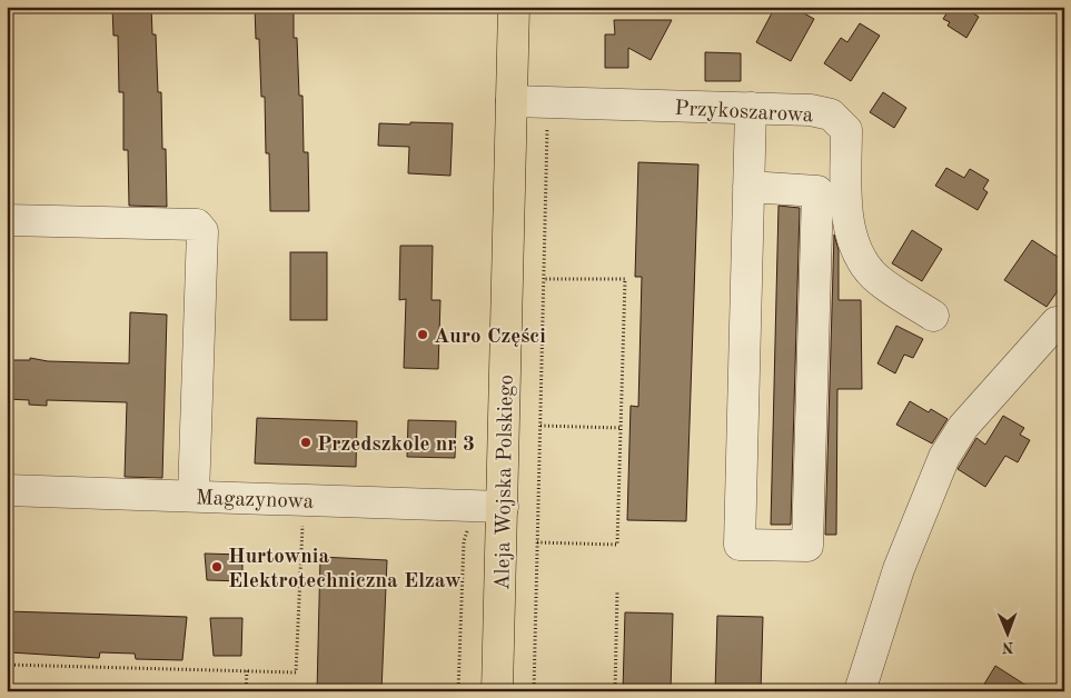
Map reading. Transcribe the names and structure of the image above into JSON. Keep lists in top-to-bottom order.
{
  "streets": {
    "main road": ["Aleja Wojska Polskiego"],
    "street": ["Przykoszarowa", "Magazynowa"]
  },
  "crossings": [
    ["Przykoszarowa", "Aleja Wojska Polskiego"],
    ["Aleja Wojska Polskiego", "Magazynowa"]
  ],
  "places": ["Auro Części", "Przedszkole nr 3", "Hurtownia Elektrotechniczna Elzaw"],
  "north": "bottom"
}
